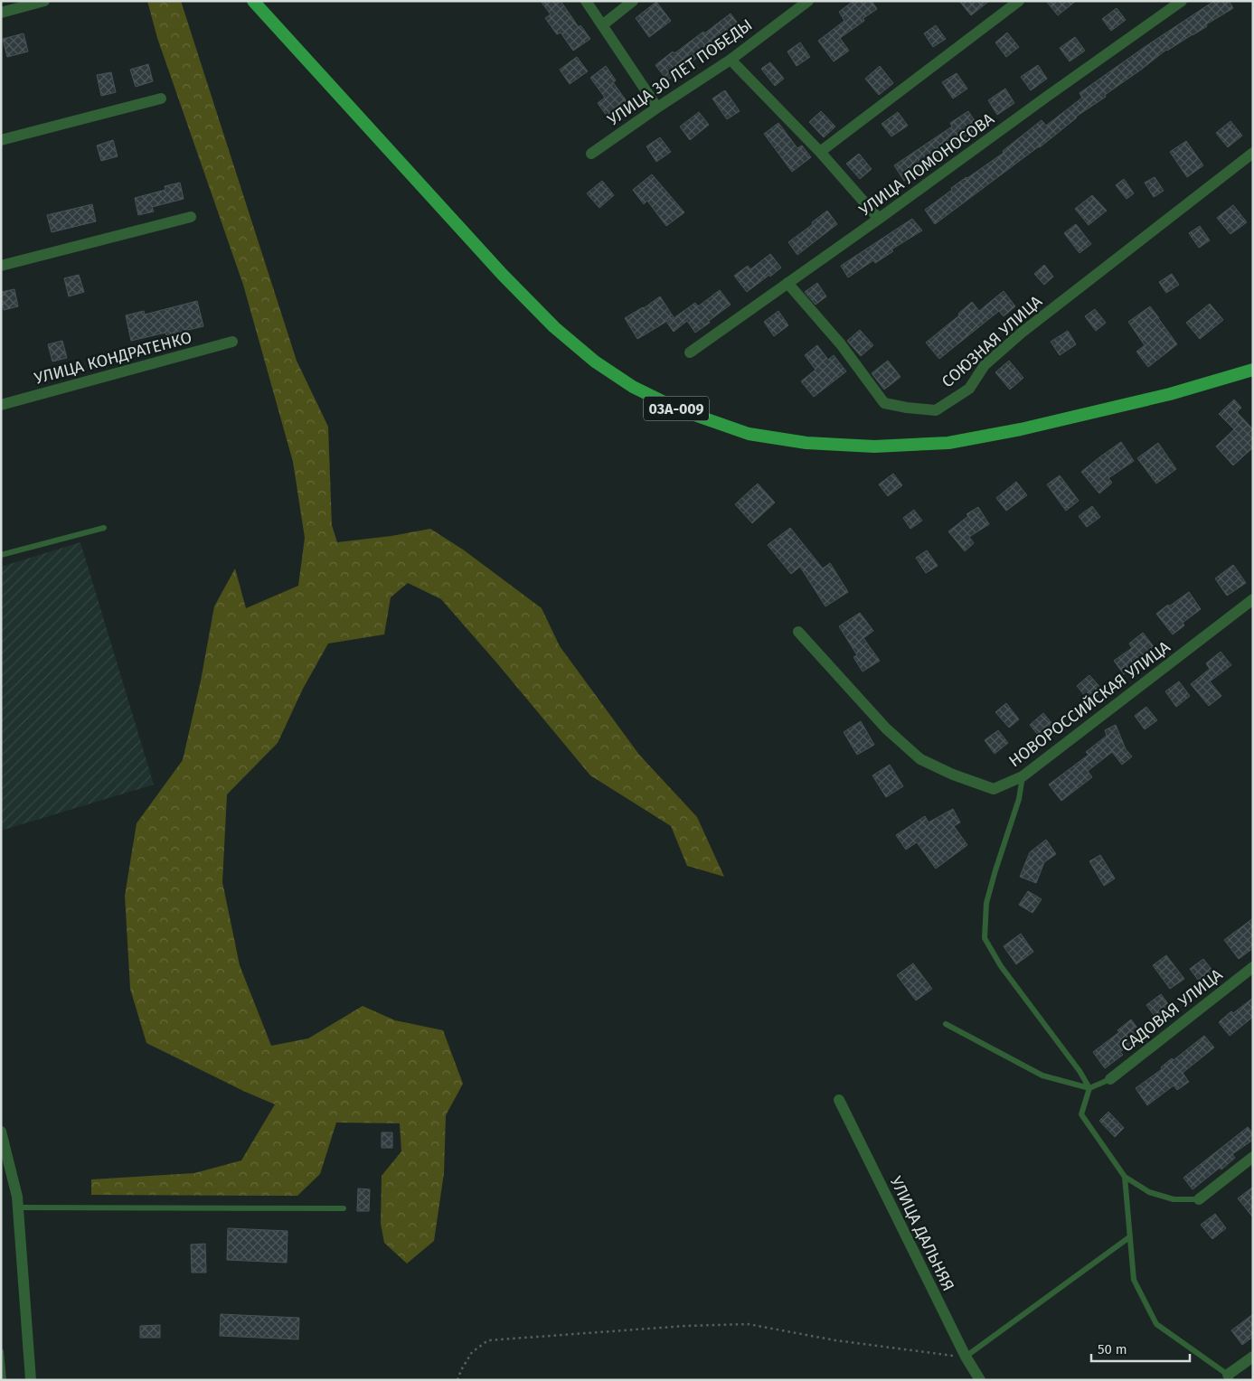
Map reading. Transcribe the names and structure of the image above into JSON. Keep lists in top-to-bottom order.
{
  "streets": {
    "main road": ["03А-009"],
    "street": [
      "УЛИЦА 30 ЛЕТ ПОБЕДЫ",
      "УЛИЦА ЛОМОНОСОВА",
      "СОЮЗНАЯ УЛИЦА",
      "УЛИЦА КОНДРАТЕНКО",
      "НОВОРОССИЙСКАЯ УЛИЦА",
      "САДОВАЯ УЛИЦА",
      "УЛИЦА ДАЛЬНЯЯ"
    ]
  },
  "crossings": [
    ["УЛИЦА ЛОМОНОСОВА", "СОЮЗНАЯ УЛИЦА"]
  ],
  "scale_bar": "50 m"
}
